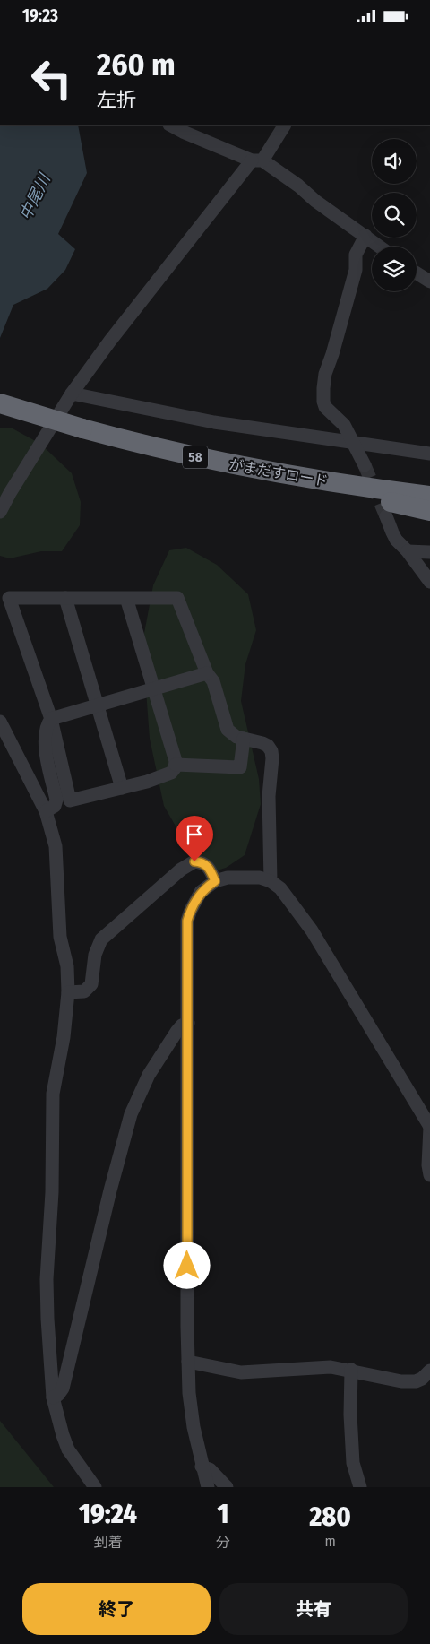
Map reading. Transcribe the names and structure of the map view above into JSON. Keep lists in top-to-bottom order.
{
  "streets": {
    "highway": ["58", "がまだすロード"]
  },
  "water": ["中尾川"],
  "page": {
    "status": "19:23",
    "turn": ["260 m", "左折"],
    "eta": [
      "19:24",
      "到着",
      "1",
      "分",
      "280",
      "m"
    ],
    "buttons": ["終了", "共有"]
  }
}
